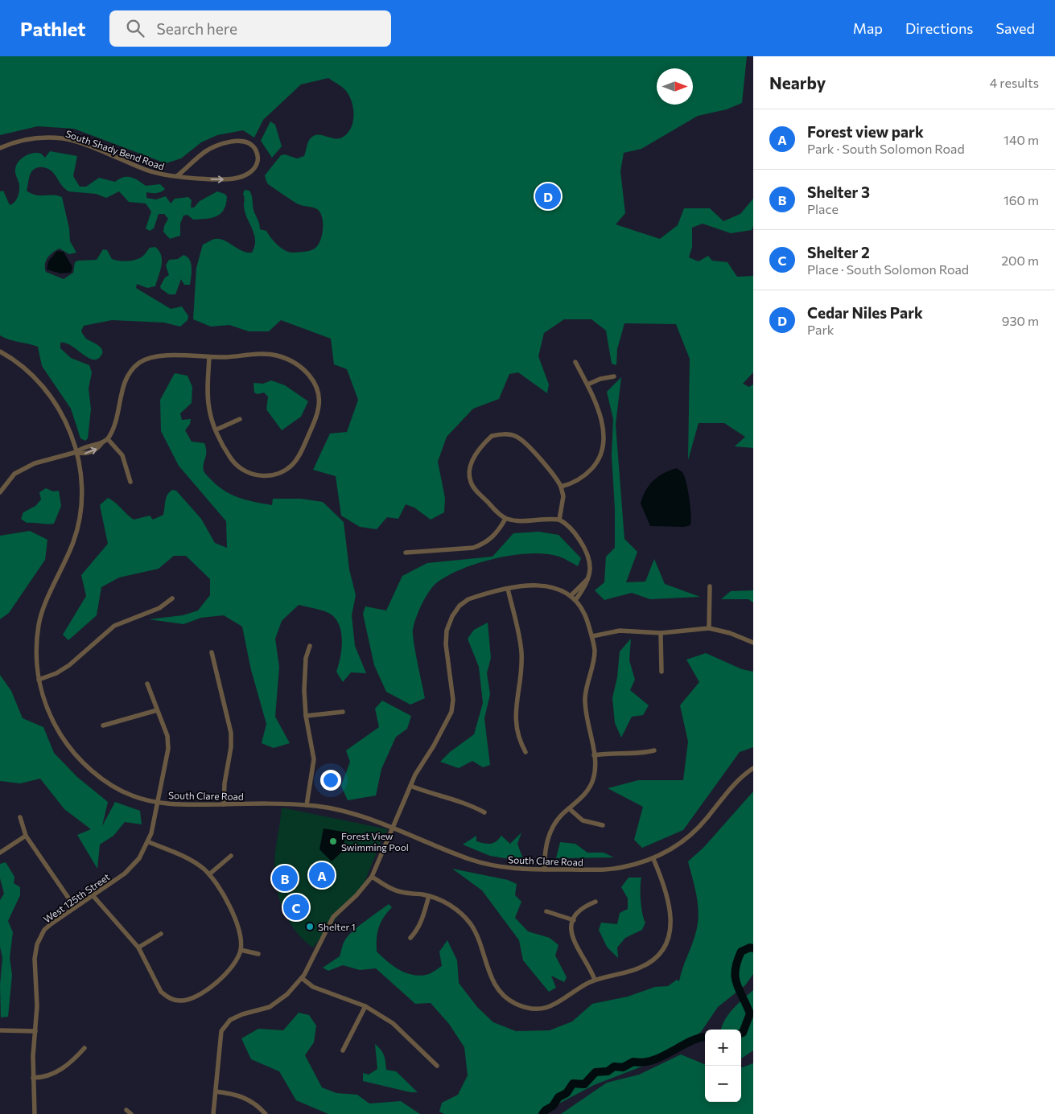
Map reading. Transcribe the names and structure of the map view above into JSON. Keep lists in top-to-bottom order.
{
  "streets": {
    "street": ["South Shady Bend Road", "South Clare Road", "West 125th Street"]
  },
  "crossings": [
    ["South Clare Road", "West 125th Street"]
  ],
  "places": ["Forest View Swimming Pool", "Shelter 1"],
  "north": "right",
  "page": {
    "header": "Pathlet",
    "search": "Search here",
    "nav": ["Map", "Directions", "Saved"],
    "heading": ["Nearby", "4 results"],
    "list": [
      {
        "mark": "A",
        "name": "Forest view park",
        "note": "Park · South Solomon Road",
        "value": "140 m"
      },
      {
        "mark": "B",
        "name": "Shelter 3",
        "note": "Place",
        "value": "160 m"
      },
      {
        "mark": "C",
        "name": "Shelter 2",
        "note": "Place · South Solomon Road",
        "value": "200 m"
      },
      {
        "mark": "D",
        "name": "Cedar Niles Park",
        "note": "Park",
        "value": "930 m"
      }
    ],
    "pins": [
      "D",
      "A",
      "B",
      "C"
    ],
    "map_buttons": ["+", "−"]
  }
}
